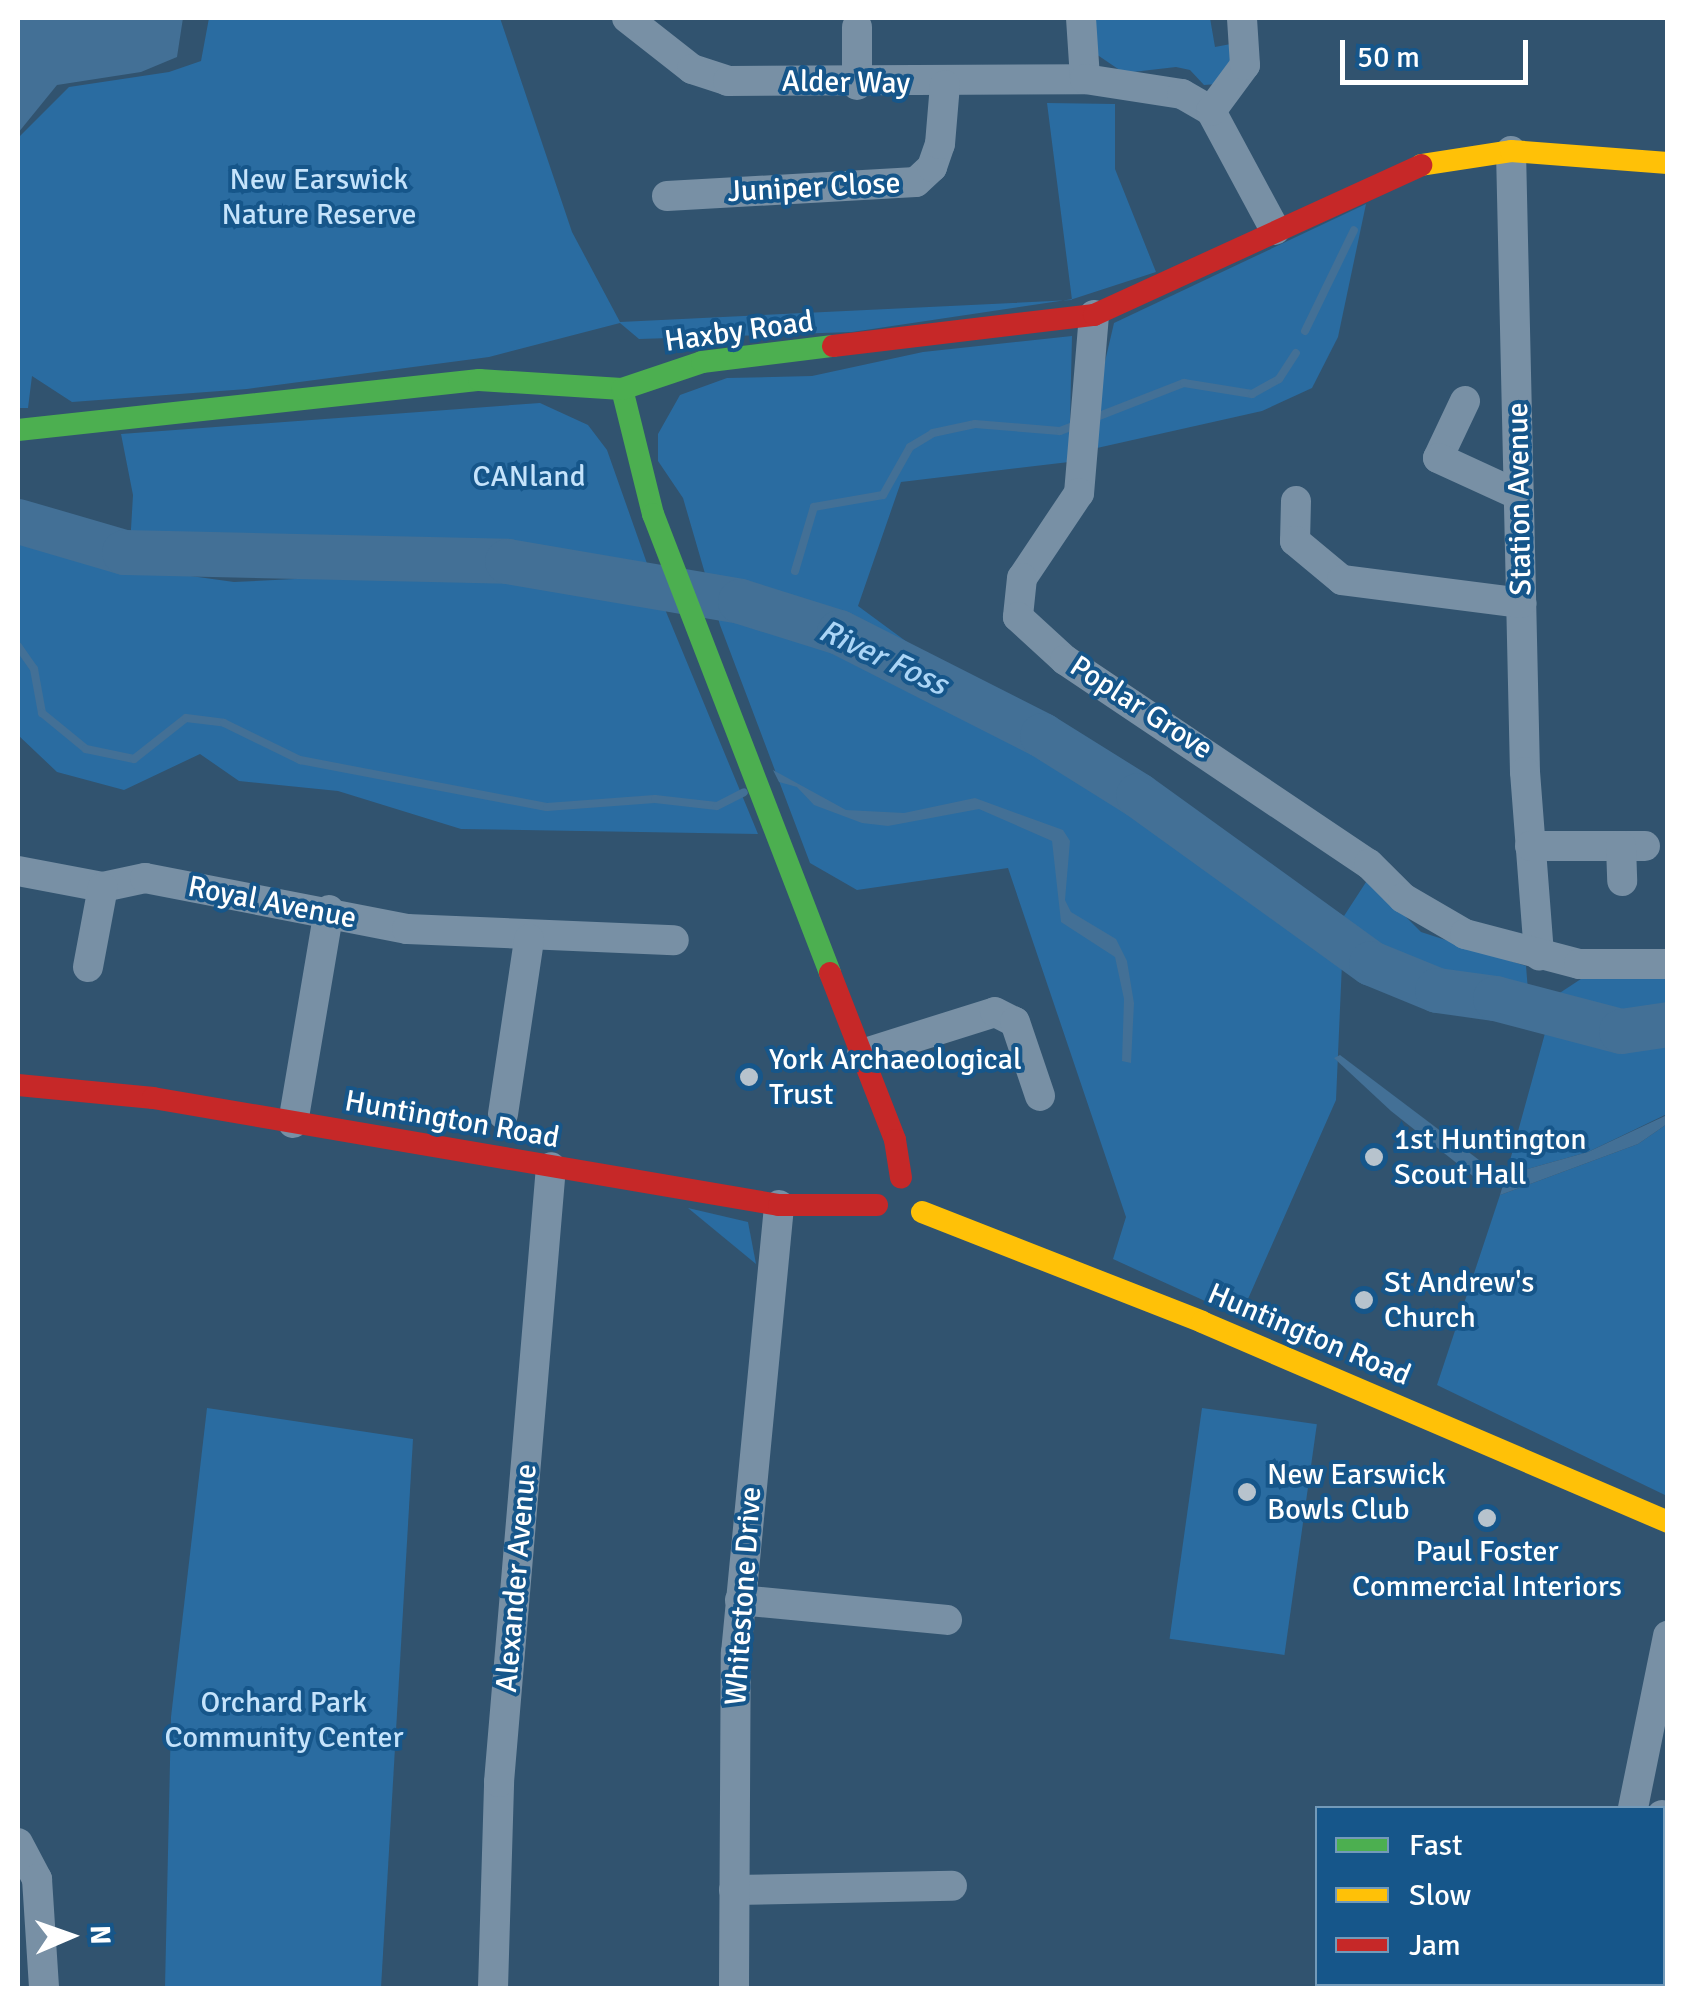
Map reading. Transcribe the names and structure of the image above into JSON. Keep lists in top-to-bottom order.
{
  "streets": {
    "street": [
      "Alder Way",
      "Juniper Close",
      "Haxby Road",
      "Station Avenue",
      "Poplar Grove",
      "Royal Avenue",
      "Huntington Road",
      "Alexander Avenue",
      "Whitestone Drive"
    ]
  },
  "crossings": [
    ["Alder Way", "Juniper Close"],
    ["Haxby Road", "Station Avenue"],
    ["Haxby Road", "Poplar Grove"],
    ["Station Avenue", "Poplar Grove"],
    ["Huntington Road", "Alexander Avenue"],
    ["Huntington Road", "Whitestone Drive"]
  ],
  "water": ["River Foss"],
  "parks": ["New Earswick Nature Reserve", "CANland", "Orchard Park Community Center"],
  "places": [
    "York Archaeological Trust",
    "1st Huntington Scout Hall",
    "St Andrew's Church",
    "New Earswick Bowls Club",
    "Paul Foster Commercial Interiors"
  ],
  "legend": ["Fast", "Slow", "Jam"],
  "scale_bar": "50 m",
  "north": "right"
}
